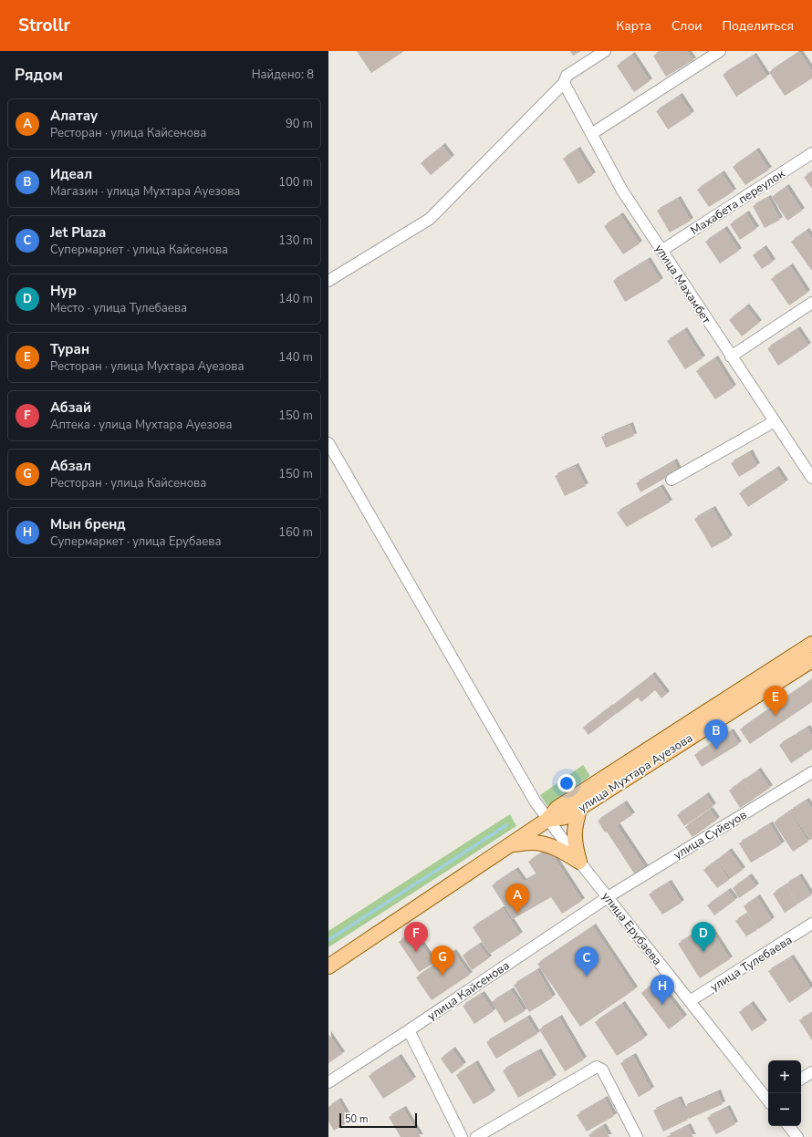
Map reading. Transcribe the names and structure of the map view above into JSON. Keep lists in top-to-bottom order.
{
  "streets": {
    "main road": ["улица Мухтара Ауезова"],
    "street": [
      "Махабета переулок",
      "улица Махамбет",
      "улица Суйеуов",
      "улица Ерубаева",
      "улица Тулебаева",
      "улица Кайсенова"
    ]
  },
  "crossings": [
    ["Махабета переулок", "улица Махамбет"],
    ["улица Мухтара Ауезова", "улица Ерубаева"],
    ["улица Суйеуов", "улица Ерубаева"],
    ["улица Суйеуов", "улица Кайсенова"],
    ["улица Ерубаева", "улица Тулебаева"],
    ["улица Ерубаева", "улица Кайсенова"]
  ],
  "scale_bar": "50 m",
  "page": {
    "header": "Strollr",
    "nav": ["Карта", "Слои", "Поделиться"],
    "heading": ["Рядом", "Найдено: 8"],
    "list": [
      {
        "mark": "A",
        "name": "Алатау",
        "note": "Ресторан · улица Кайсенова",
        "value": "90 m"
      },
      {
        "mark": "B",
        "name": "Идеал",
        "note": "Магазин · улица Мухтара Ауезова",
        "value": "100 m"
      },
      {
        "mark": "C",
        "name": "Jet Plaza",
        "note": "Супермаркет · улица Кайсенова",
        "value": "130 m"
      },
      {
        "mark": "D",
        "name": "Нур",
        "note": "Место · улица Тулебаева",
        "value": "140 m"
      },
      {
        "mark": "E",
        "name": "Туран",
        "note": "Ресторан · улица Мухтара Ауезова",
        "value": "140 m"
      },
      {
        "mark": "F",
        "name": "Абзай",
        "note": "Аптека · улица Мухтара Ауезова",
        "value": "150 m"
      },
      {
        "mark": "G",
        "name": "Абзал",
        "note": "Ресторан · улица Кайсенова",
        "value": "150 m"
      },
      {
        "mark": "H",
        "name": "Мын бренд",
        "note": "Супермаркет · улица Ерубаева",
        "value": "160 m"
      }
    ],
    "pins": [
      "E",
      "B",
      "A",
      "D",
      "F",
      "G",
      "C",
      "H"
    ],
    "map_buttons": ["+", "−"],
    "scale": "50 m"
  }
}
